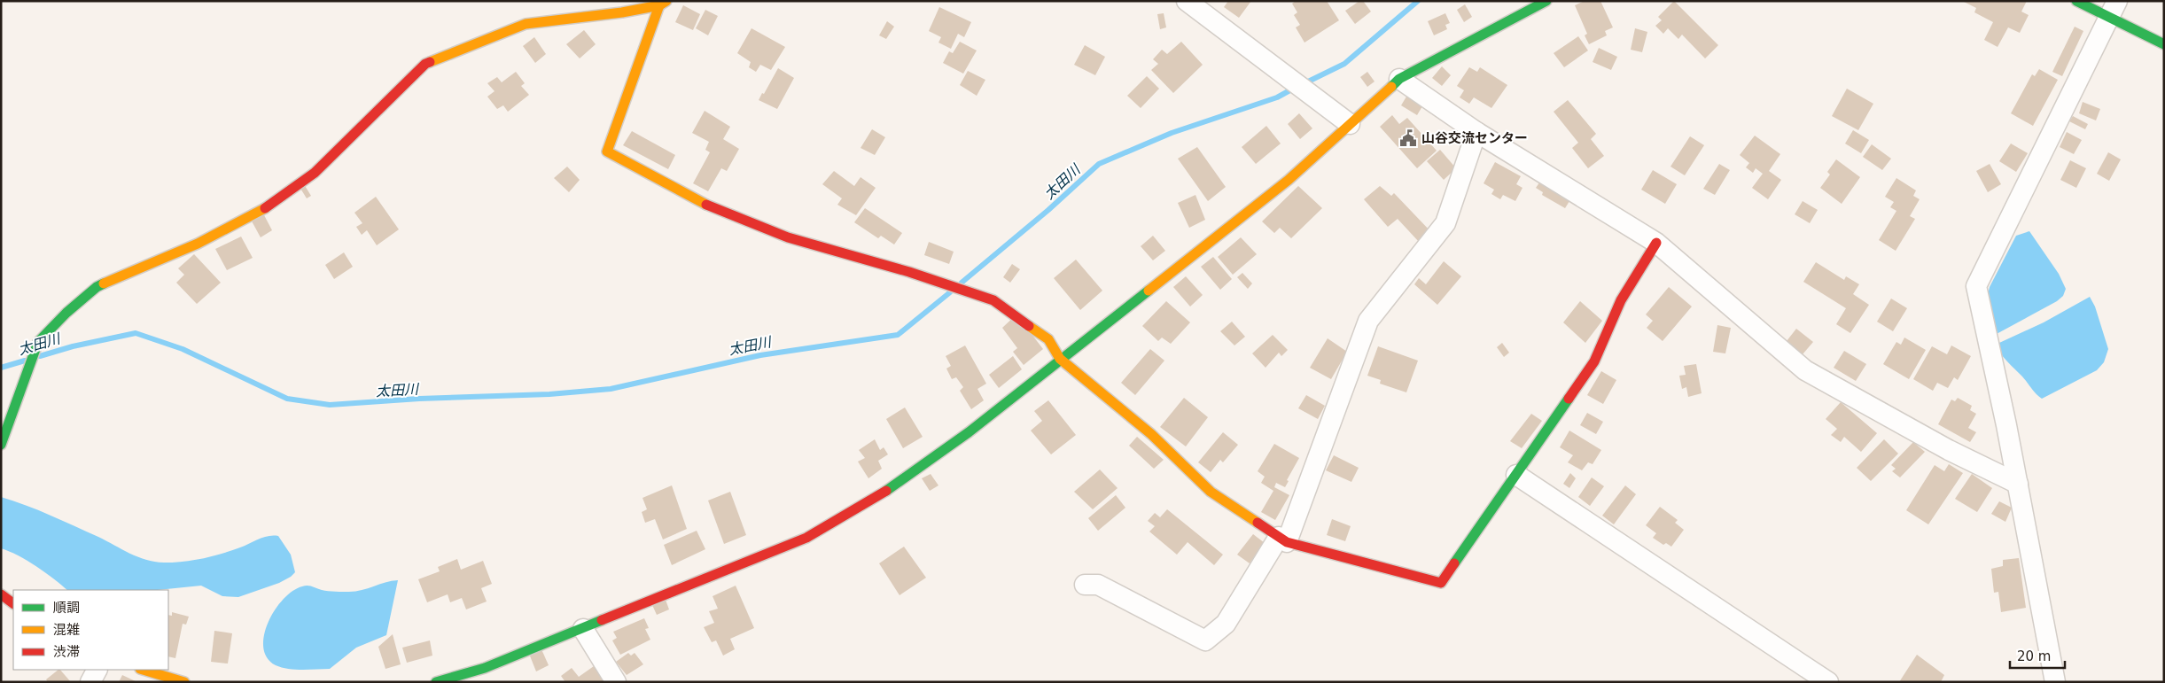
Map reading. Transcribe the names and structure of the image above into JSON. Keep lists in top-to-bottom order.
{
  "water": ["太田川"],
  "places": {
    "public building": ["山谷交流センター"]
  },
  "legend": ["順調", "混雑", "渋滞"],
  "scale_bar": "20 m"
}
